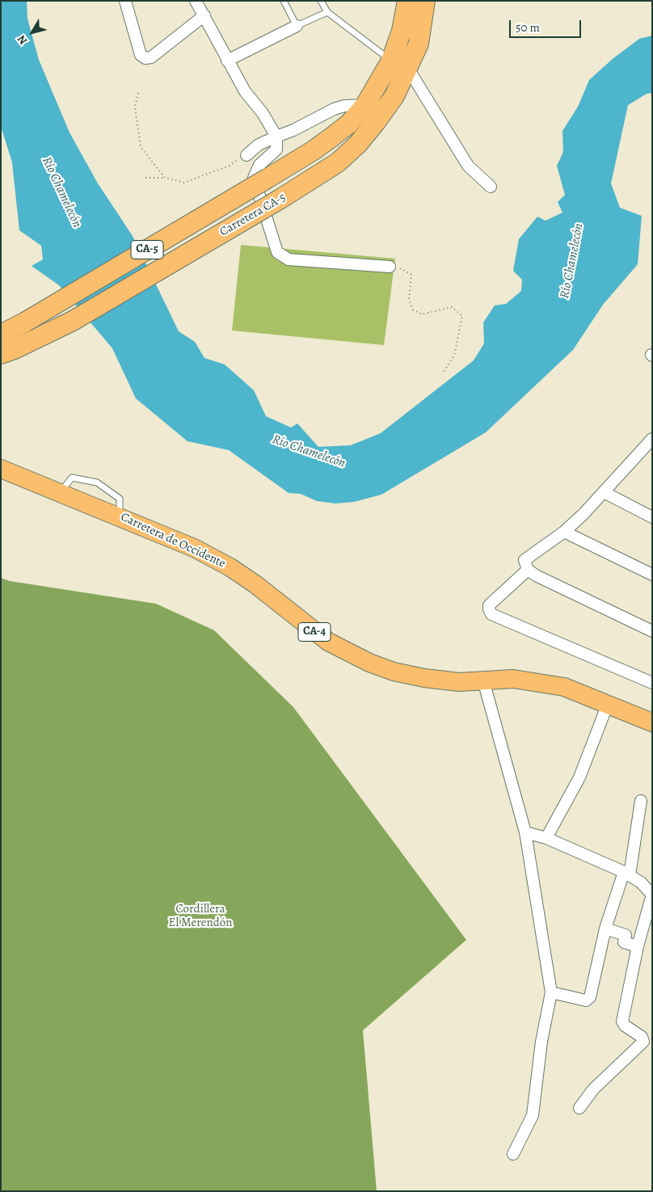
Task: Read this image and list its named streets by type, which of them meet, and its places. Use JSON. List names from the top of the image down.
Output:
{
  "streets": {
    "highway": ["Carretera CA-5", "CA-5"],
    "main road": ["Carretera de Occidente", "CA-4"]
  },
  "water": ["Río Chamelecón"],
  "parks": ["Cordillera El Merendón"],
  "scale_bar": "50 m",
  "north": "bottom left"
}
